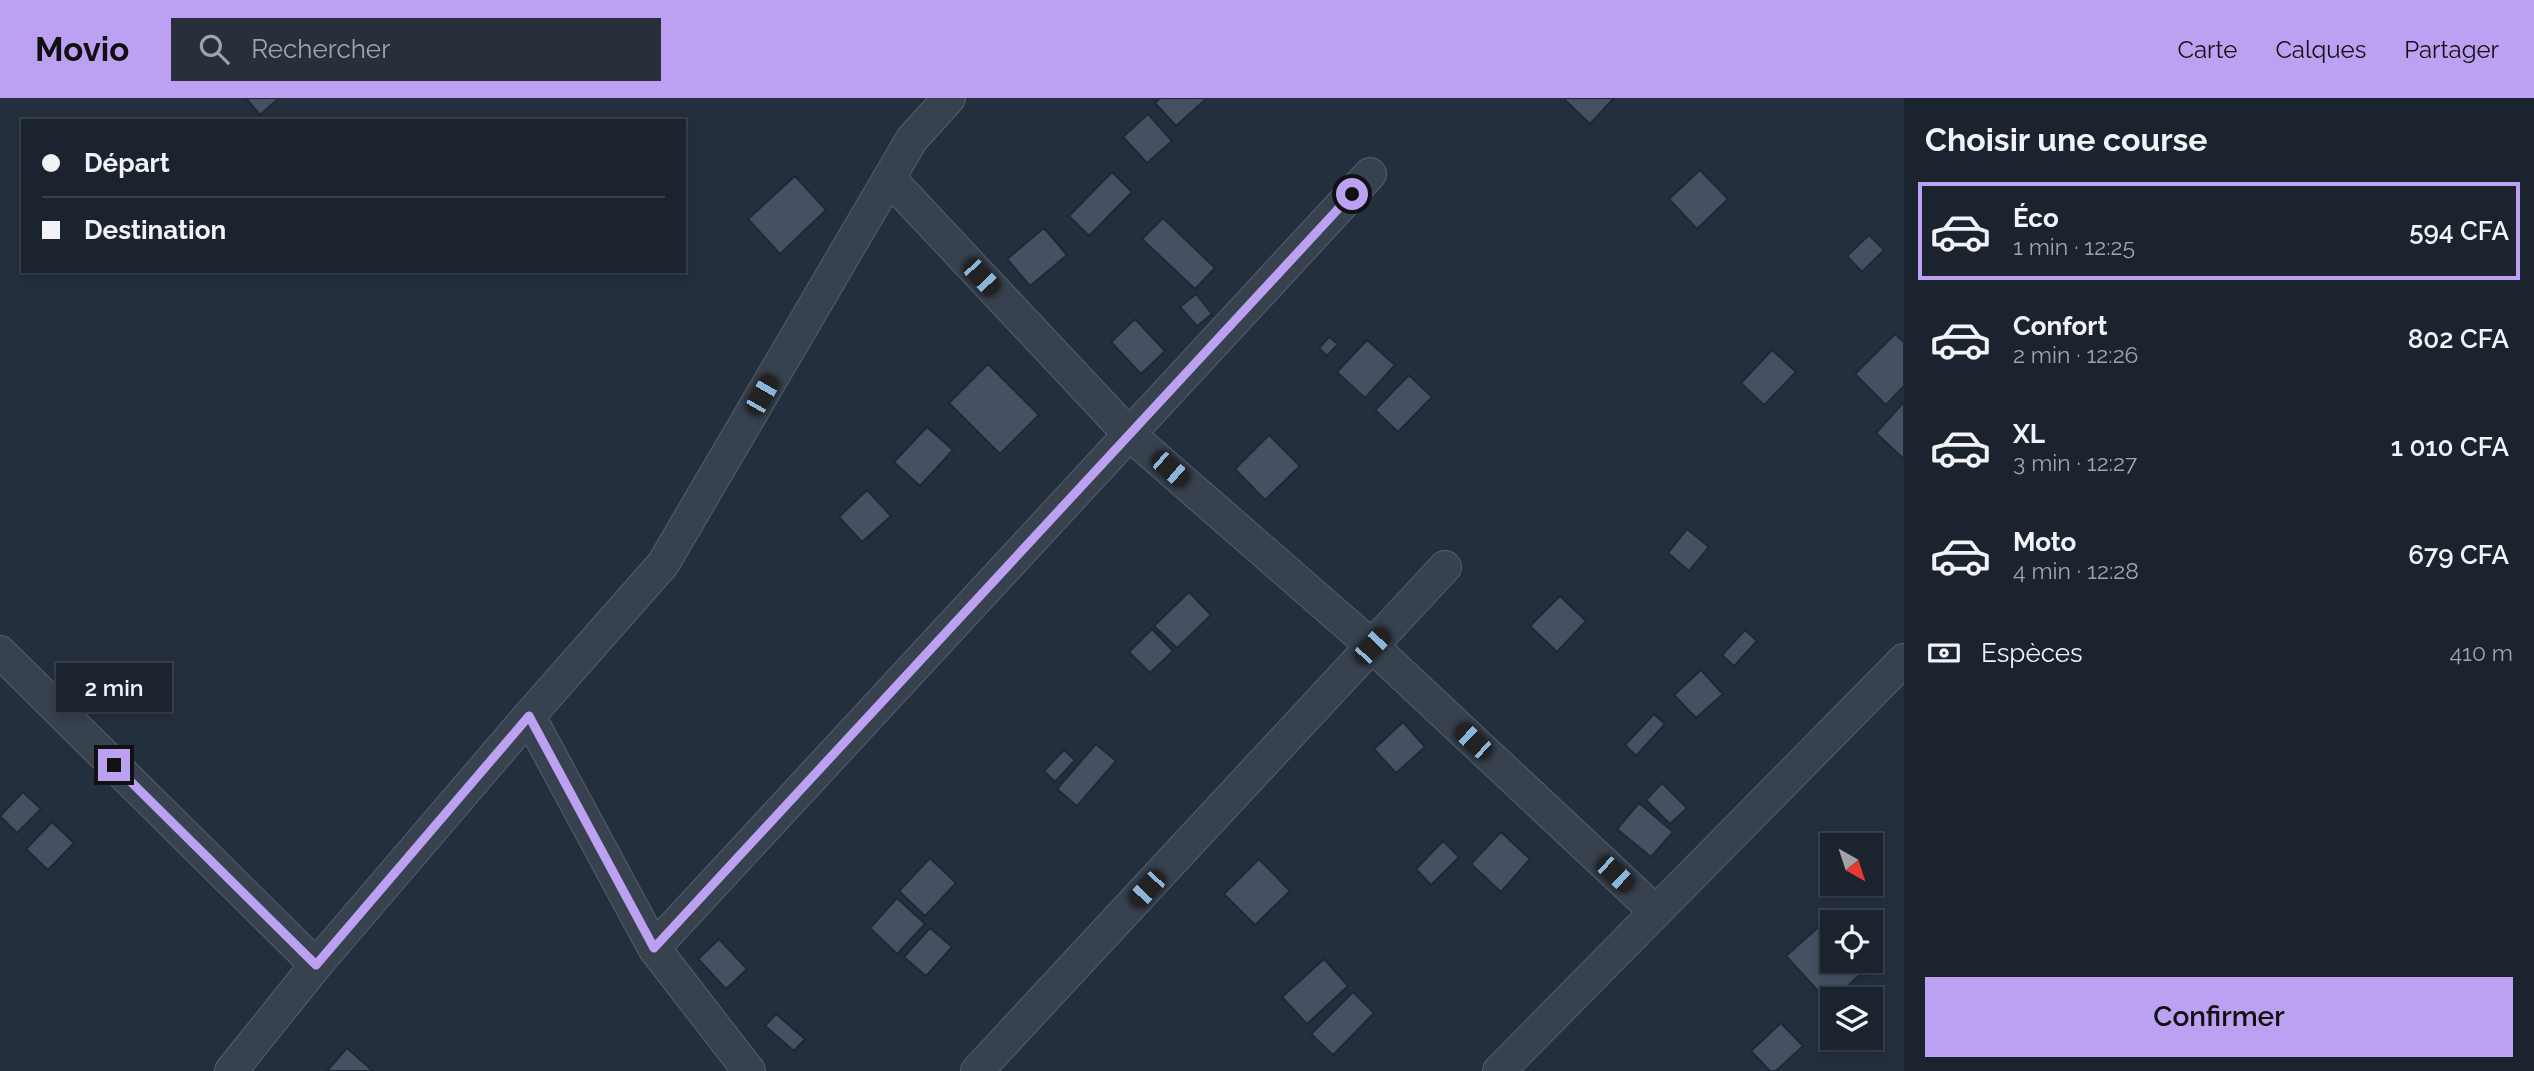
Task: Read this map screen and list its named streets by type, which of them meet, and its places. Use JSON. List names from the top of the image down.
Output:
{
  "north": "bottom right",
  "page": {
    "header": "Movio",
    "search": "Rechercher",
    "nav": ["Carte", "Calques", "Partager"],
    "heading": "Choisir une course",
    "banner": ["Départ", "Destination"],
    "list": [
      {
        "name": "Éco",
        "note": "1 min · 12:25",
        "value": "594 CFA"
      },
      {
        "name": "Confort",
        "note": "2 min · 12:26",
        "value": "802 CFA"
      },
      {
        "name": "XL",
        "note": "3 min · 12:27",
        "value": "1 010 CFA"
      },
      {
        "name": "Moto",
        "note": "4 min · 12:28",
        "value": "679 CFA"
      }
    ],
    "pay": ["Espèces", "410 m"],
    "bubble": "2 min",
    "buttons": "Confirmer"
  }
}
